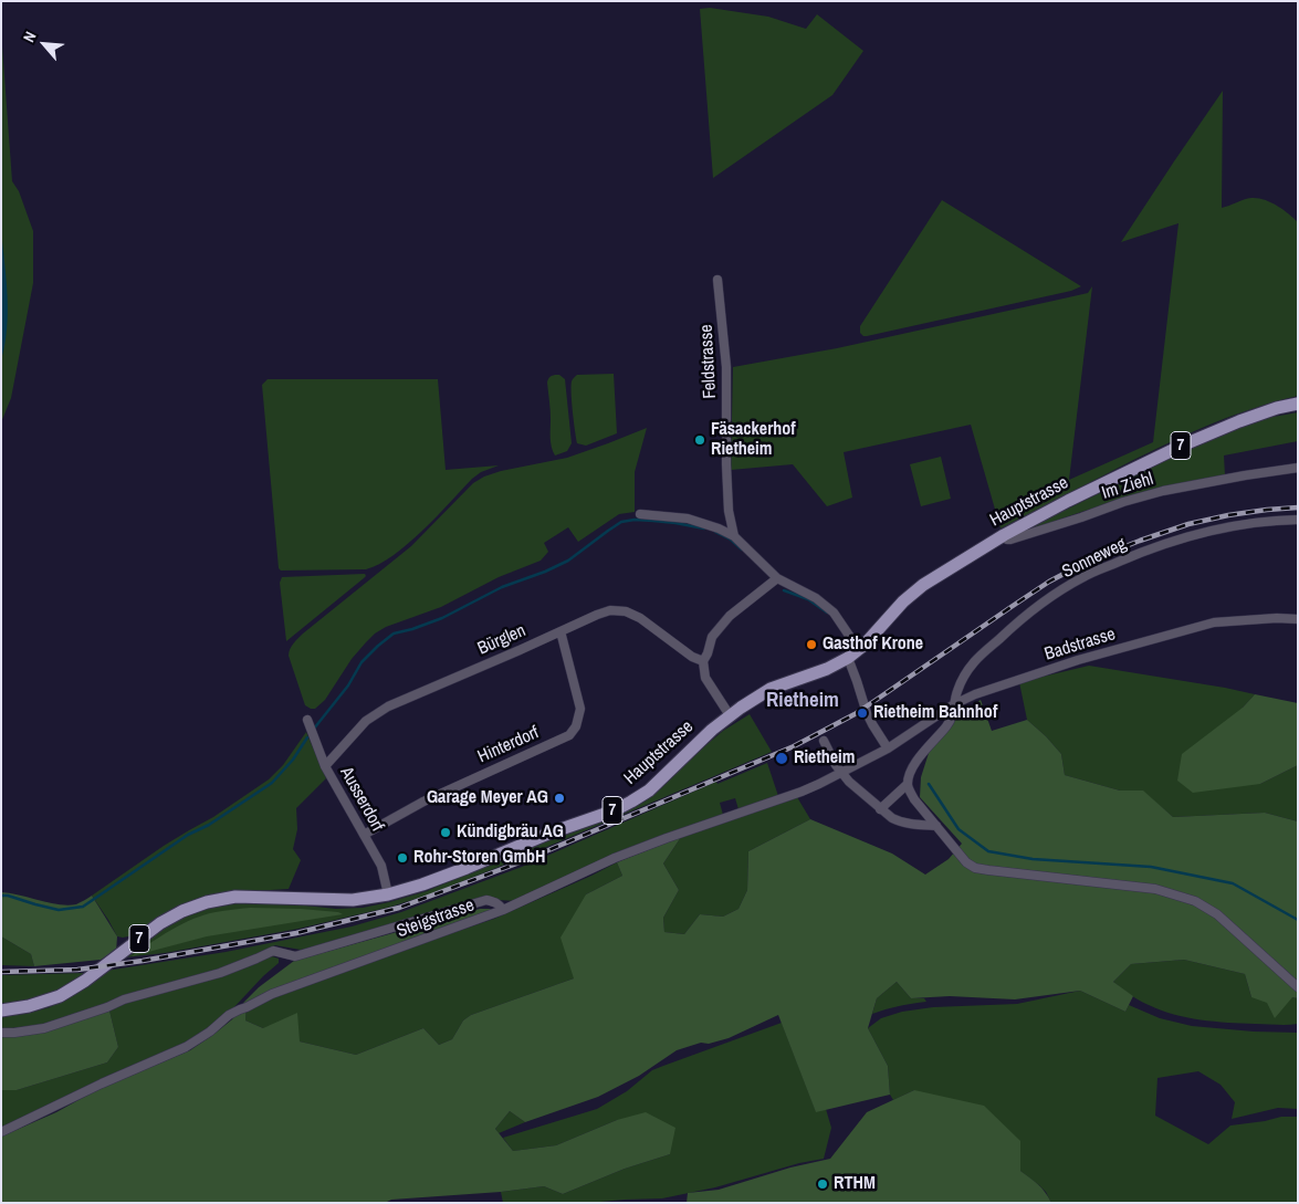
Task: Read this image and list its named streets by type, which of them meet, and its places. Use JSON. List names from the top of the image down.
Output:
{
  "streets": {
    "main road": ["7", "Hauptstrasse"],
    "street": [
      "Feldstrasse",
      "Im Ziehl",
      "Sonneweg",
      "Bürglen",
      "Badstrasse",
      "Hinterdorf",
      "Ausserdorf",
      "Steigstrasse"
    ]
  },
  "crossings": [
    ["Im Ziehl", "Hauptstrasse"],
    ["Hauptstrasse", "Ausserdorf"],
    ["Sonneweg", "Badstrasse"],
    ["Bürglen", "Hinterdorf"],
    ["Bürglen", "Ausserdorf"],
    ["Badstrasse", "Steigstrasse"],
    ["Hinterdorf", "Ausserdorf"]
  ],
  "districts": ["Rietheim"],
  "places": [
    "Fäsackerhof Rietheim",
    "Gasthof Krone",
    "Rietheim Bahnhof",
    "Rietheim",
    "Garage Meyer AG",
    "Kündigbräu AG",
    "Rohr-Storen GmbH",
    "RTHM"
  ],
  "north": "top left"
}
